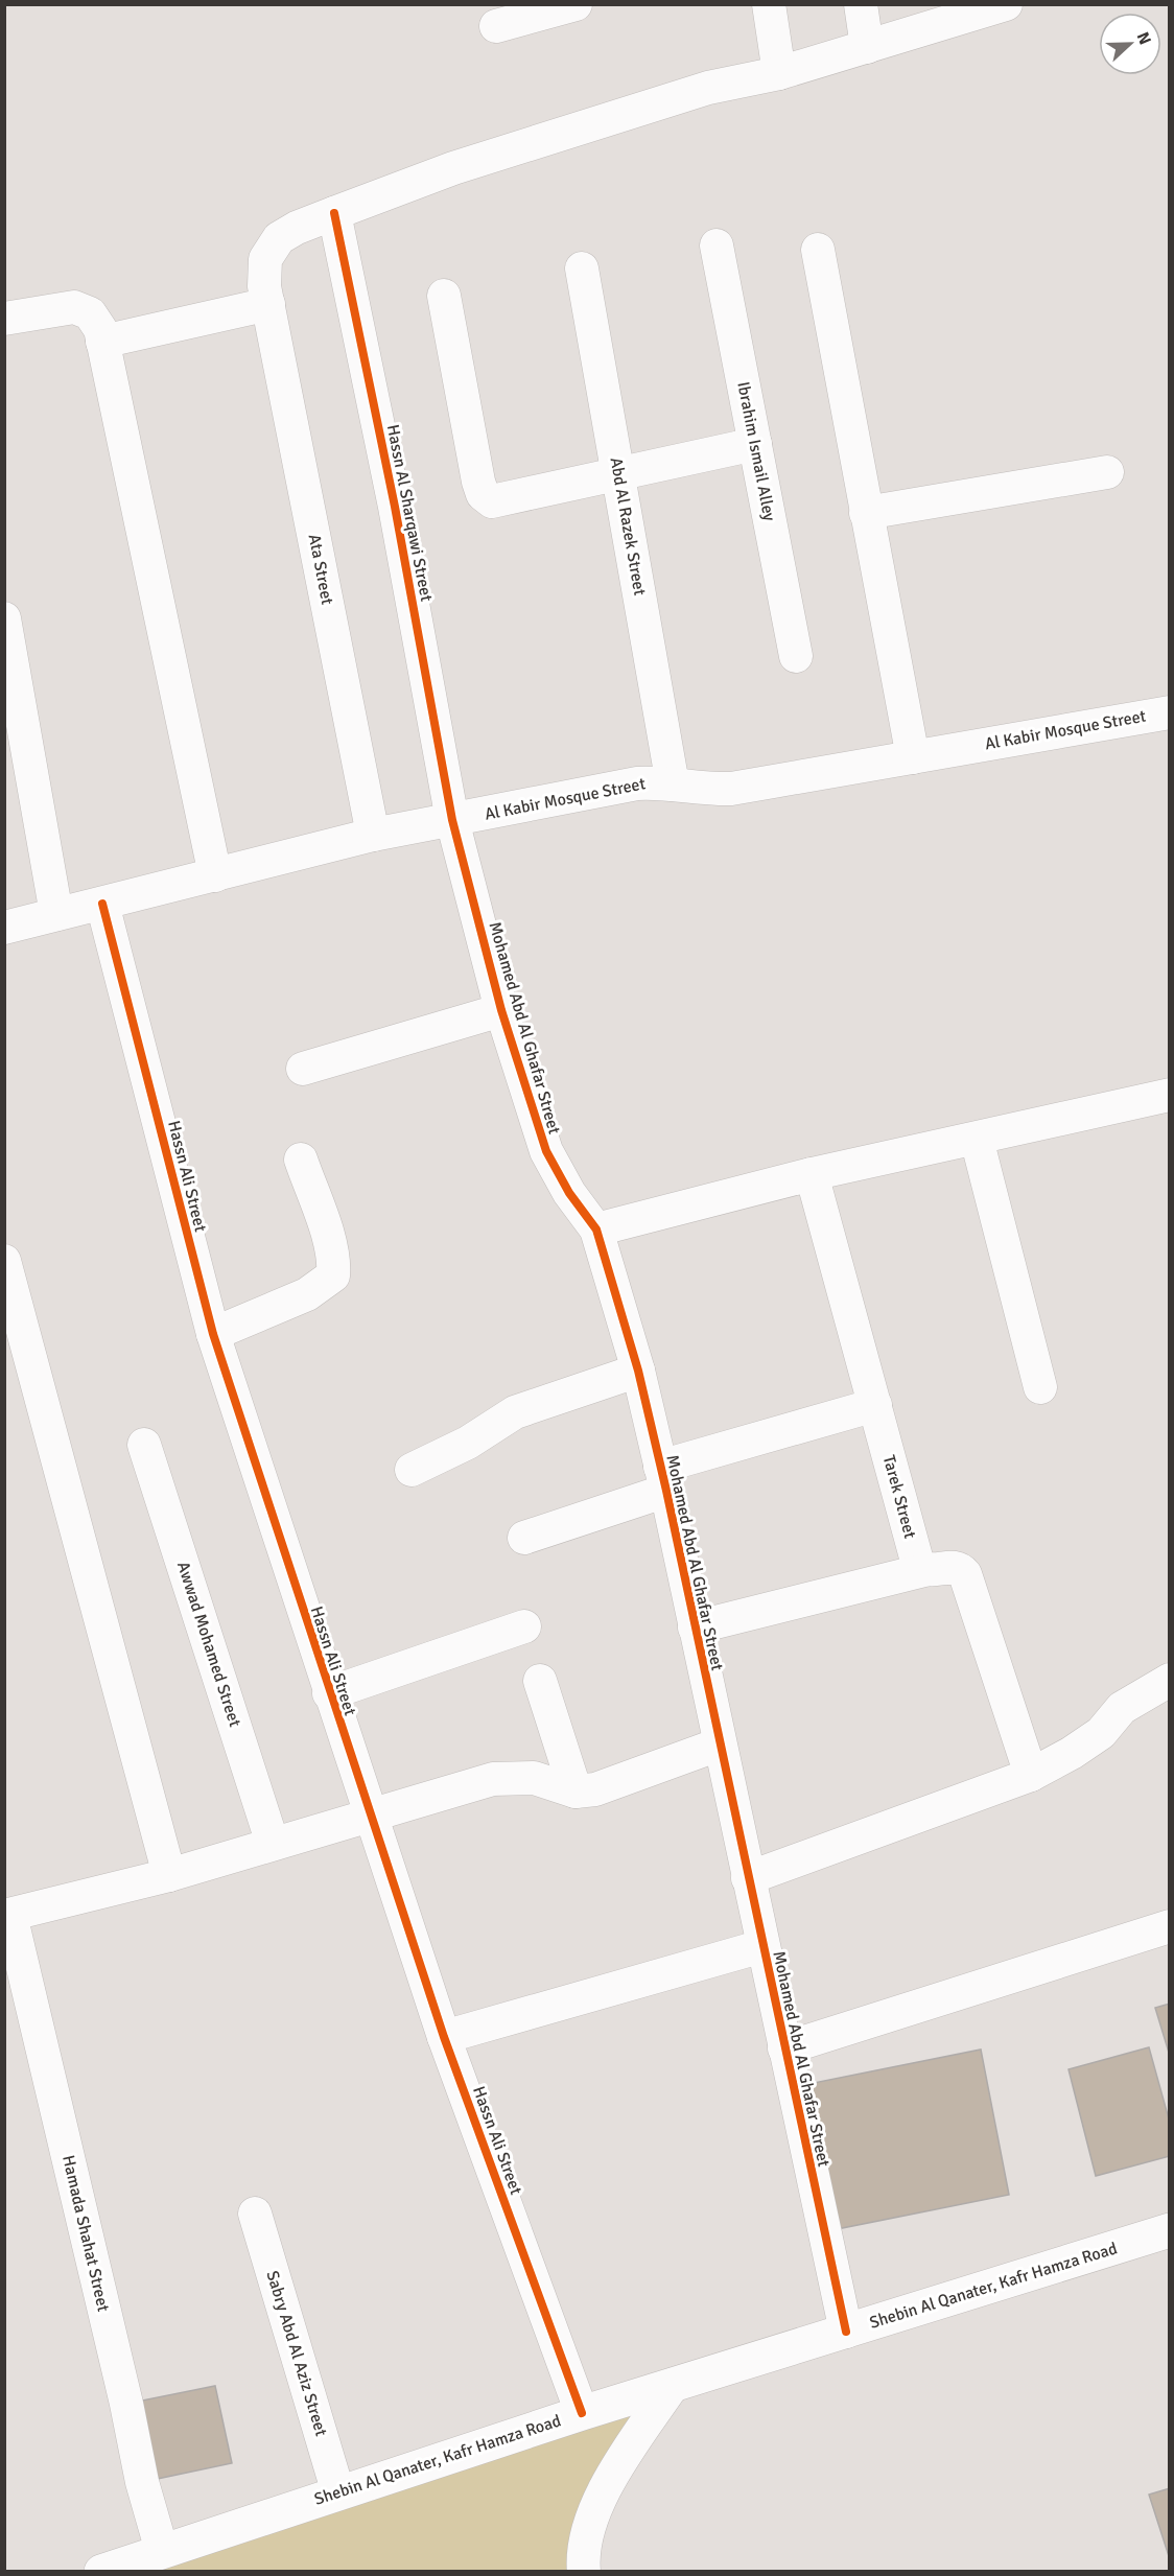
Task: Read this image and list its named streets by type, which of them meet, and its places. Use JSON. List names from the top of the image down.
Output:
{
  "streets": {
    "main road": ["Shebin Al Qanater, Kafr Hamza Road"],
    "street": [
      "Ibrahim Ismail Alley",
      "Hassn Al Sharqawi Street",
      "Abd Al Razek Street",
      "Ata Street",
      "Al Kabir Mosque Street",
      "Mohamed Abd Al Ghafar Street",
      "Hassn Ali Street",
      "Tarek Street",
      "Awwad Mohamed Street",
      "Hamada Shahat Street",
      "Sabry Abd Al Aziz Street"
    ]
  },
  "crossings": [
    ["Hassn Al Sharqawi Street", "Ata Street"],
    ["Hassn Al Sharqawi Street", "Al Kabir Mosque Street"],
    ["Hassn Al Sharqawi Street", "Mohamed Abd Al Ghafar Street"],
    ["Abd Al Razek Street", "Al Kabir Mosque Street"],
    ["Ata Street", "Al Kabir Mosque Street"],
    ["Al Kabir Mosque Street", "Mohamed Abd Al Ghafar Street"],
    ["Al Kabir Mosque Street", "Hassn Ali Street"],
    ["Mohamed Abd Al Ghafar Street", "Shebin Al Qanater, Kafr Hamza Road"],
    ["Hassn Ali Street", "Shebin Al Qanater, Kafr Hamza Road"],
    ["Hamada Shahat Street", "Shebin Al Qanater, Kafr Hamza Road"],
    ["Shebin Al Qanater, Kafr Hamza Road", "Sabry Abd Al Aziz Street"]
  ],
  "north": "right"
}
